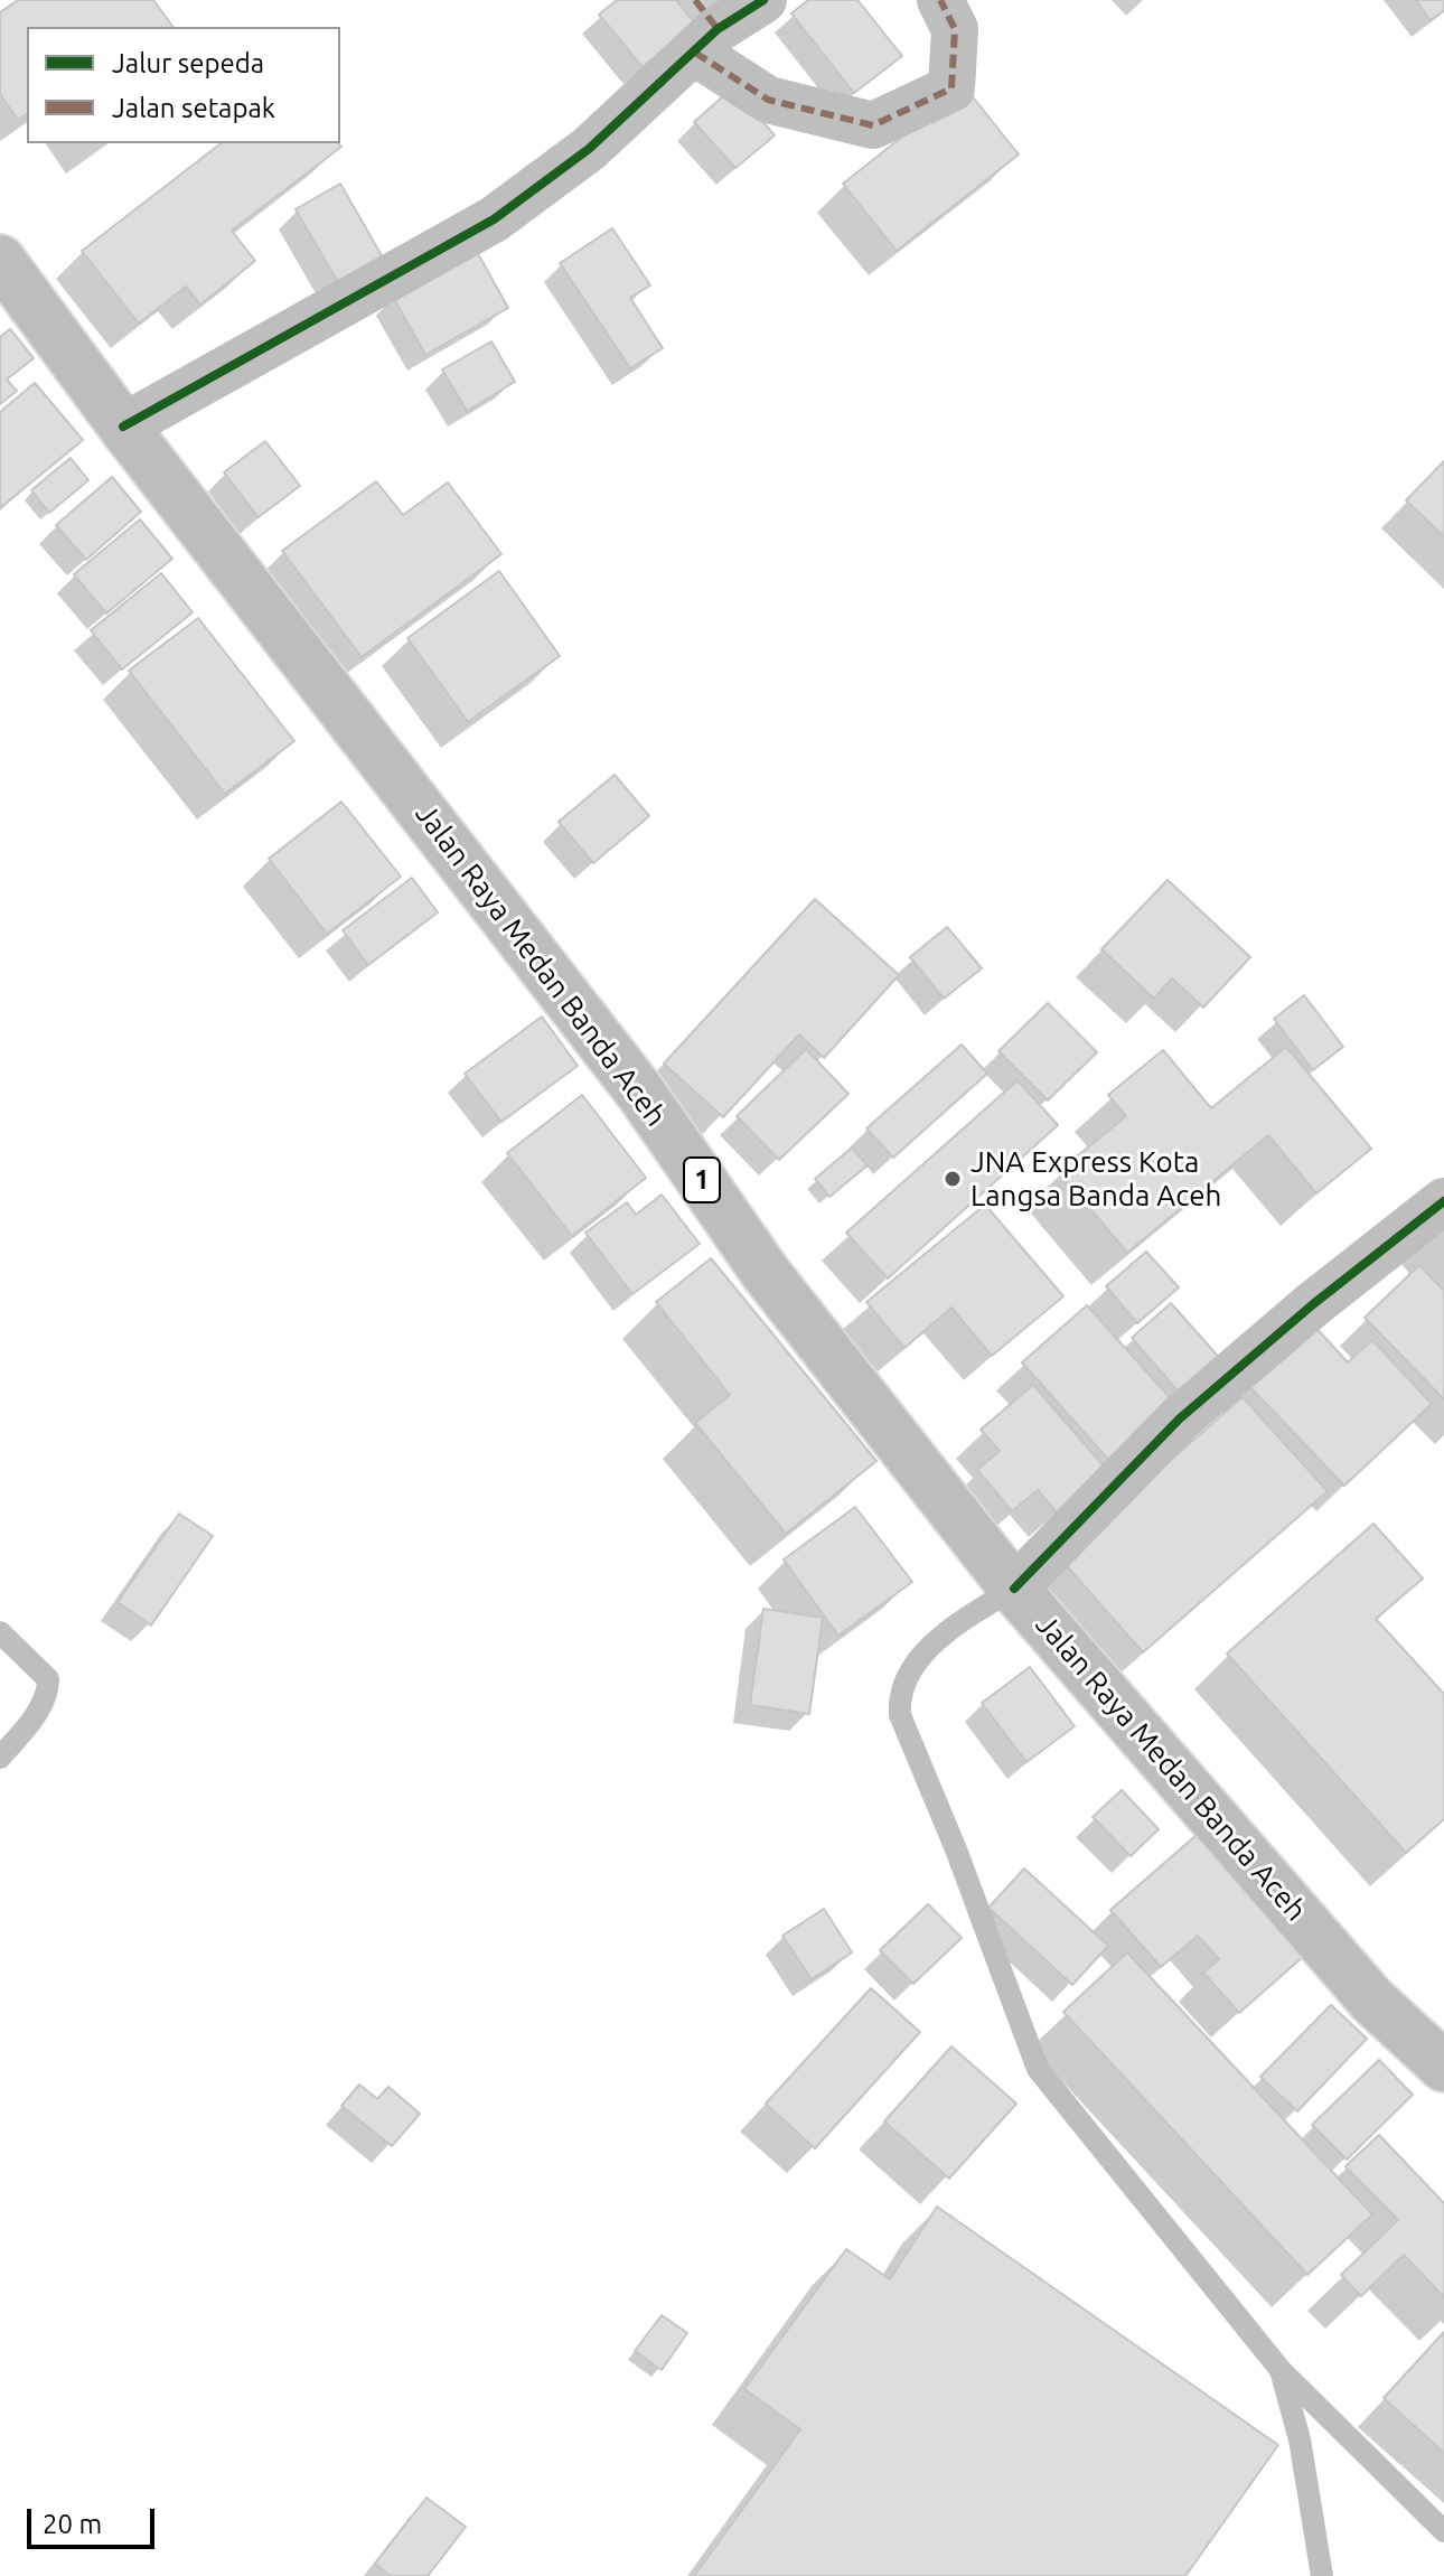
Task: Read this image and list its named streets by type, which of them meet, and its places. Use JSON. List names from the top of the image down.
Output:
{
  "streets": {
    "highway": ["Jalan Raya Medan Banda Aceh", "1"]
  },
  "places": ["JNA Express Kota Langsa Banda Aceh"],
  "legend": ["Jalur sepeda", "Jalan setapak"],
  "scale_bar": "20 m"
}
